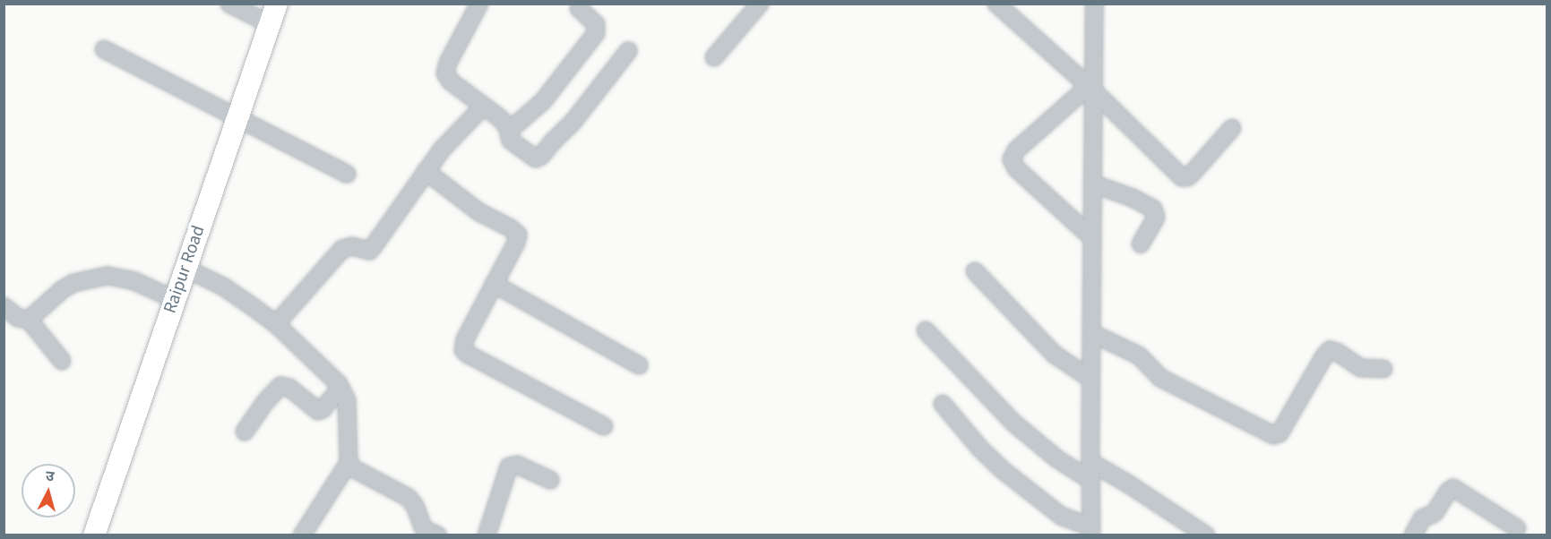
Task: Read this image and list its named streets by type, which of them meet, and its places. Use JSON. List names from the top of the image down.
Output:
{
  "streets": {
    "main road": ["Raipur Road"]
  },
  "north": "top"
}
